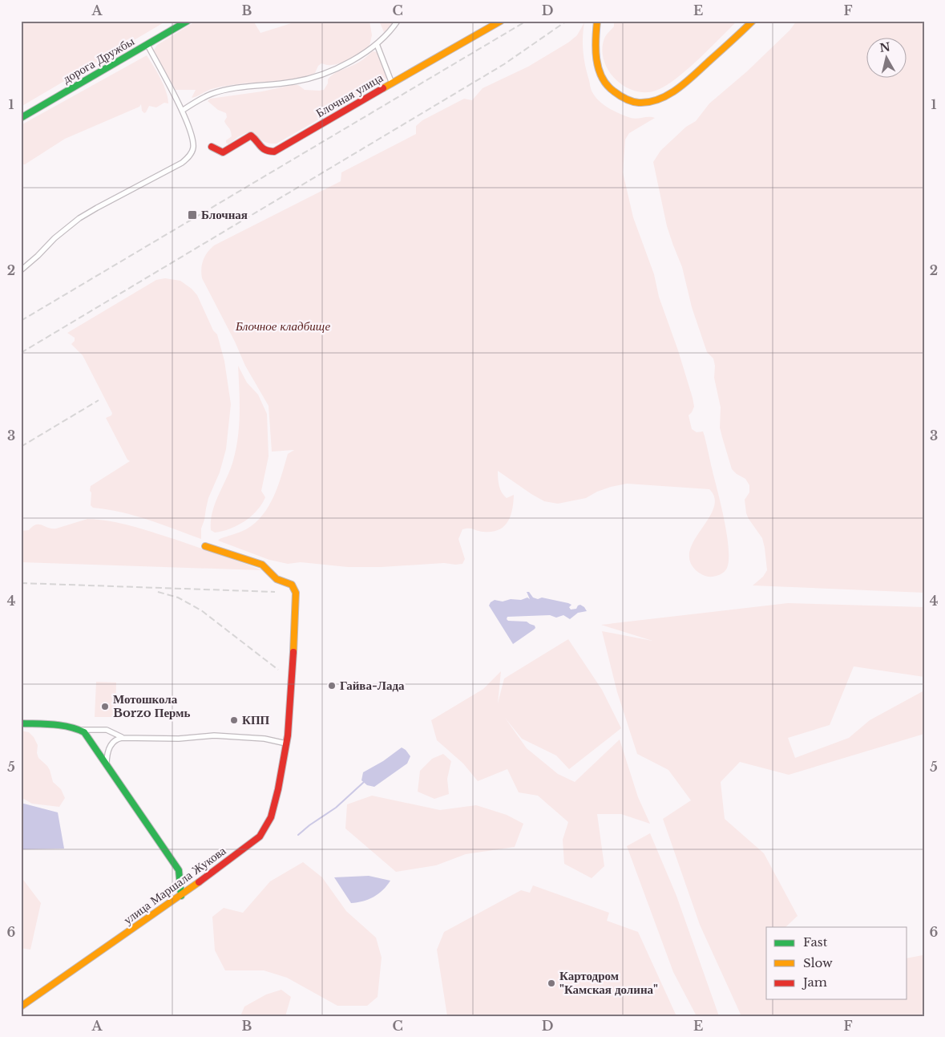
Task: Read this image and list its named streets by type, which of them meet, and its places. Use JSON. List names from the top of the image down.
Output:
{
  "streets": {
    "street": ["дорога Дружбы", "Блочная улица", "улица Маршала Жукова"]
  },
  "parks": ["Блочное кладбище"],
  "places": {
    "transit": ["Блочная"],
    "other": [
      "Гайва-Лада",
      "Мотошкола Borzo Пермь",
      "КПП",
      "Картодром \"Камская долина\""
    ]
  },
  "legend": ["Fast", "Slow", "Jam"],
  "north": "top",
  "grid": {
    "columns": [
      "A",
      "B",
      "C",
      "D",
      "E",
      "F"
    ],
    "rows": [
      "1",
      "2",
      "3",
      "4",
      "5",
      "6"
    ]
  }
}
